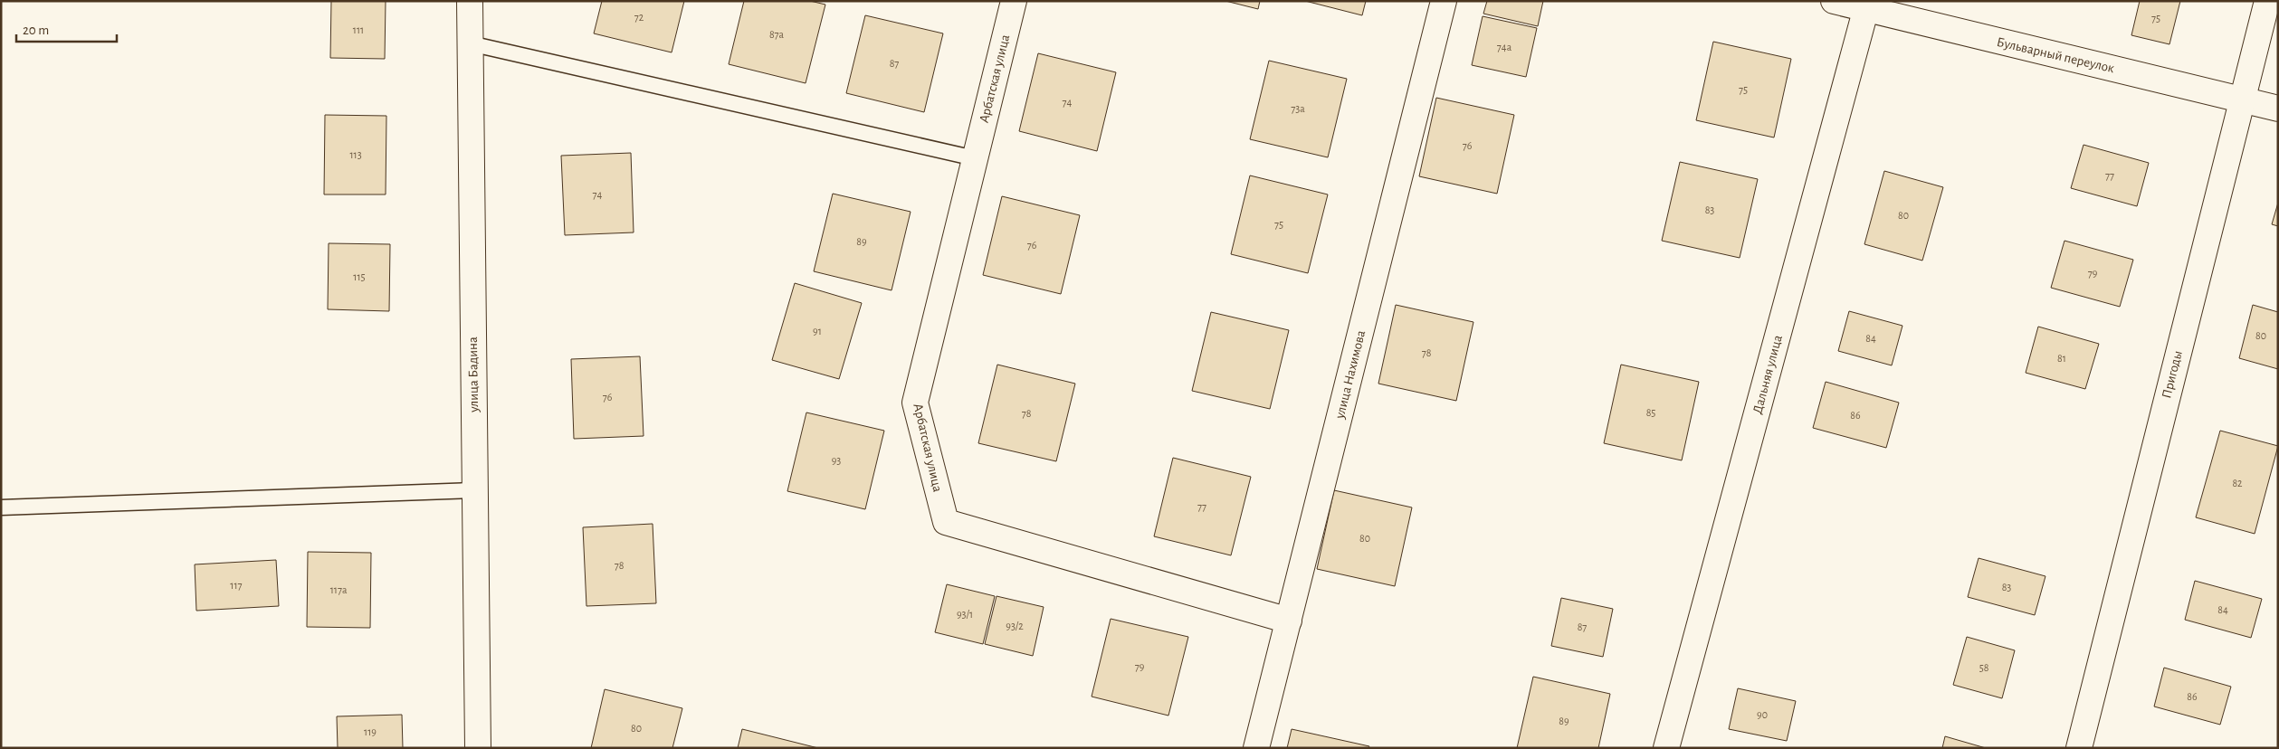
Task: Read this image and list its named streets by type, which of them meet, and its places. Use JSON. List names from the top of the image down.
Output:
{
  "streets": {
    "street": [
      "Бульварный переулок",
      "Арбатская улица",
      "улица Бадина",
      "улица Нахимова",
      "Дальняя улица",
      "Пригоды"
    ]
  },
  "crossings": [
    ["Бульварный переулок", "Дальняя улица"],
    ["Бульварный переулок", "Пригоды"],
    ["Арбатская улица", "улица Нахимова"]
  ],
  "house_numbers": [
    "72",
    "75",
    "111",
    "87а",
    "74а",
    "87",
    "75",
    "74",
    "73а",
    "76",
    "113",
    "77",
    "74",
    "83",
    "80",
    "75",
    "89",
    "76",
    "79",
    "115",
    "91",
    "80",
    "84",
    "78",
    "81",
    "76",
    "85",
    "78",
    "86",
    "93",
    "82",
    "77",
    "80",
    "78",
    "117",
    "83",
    "117а",
    "84",
    "93/1",
    "93/2",
    "87",
    "79",
    "58",
    "86",
    "90",
    "89",
    "80",
    "119"
  ],
  "scale_bar": "20 m"
}
